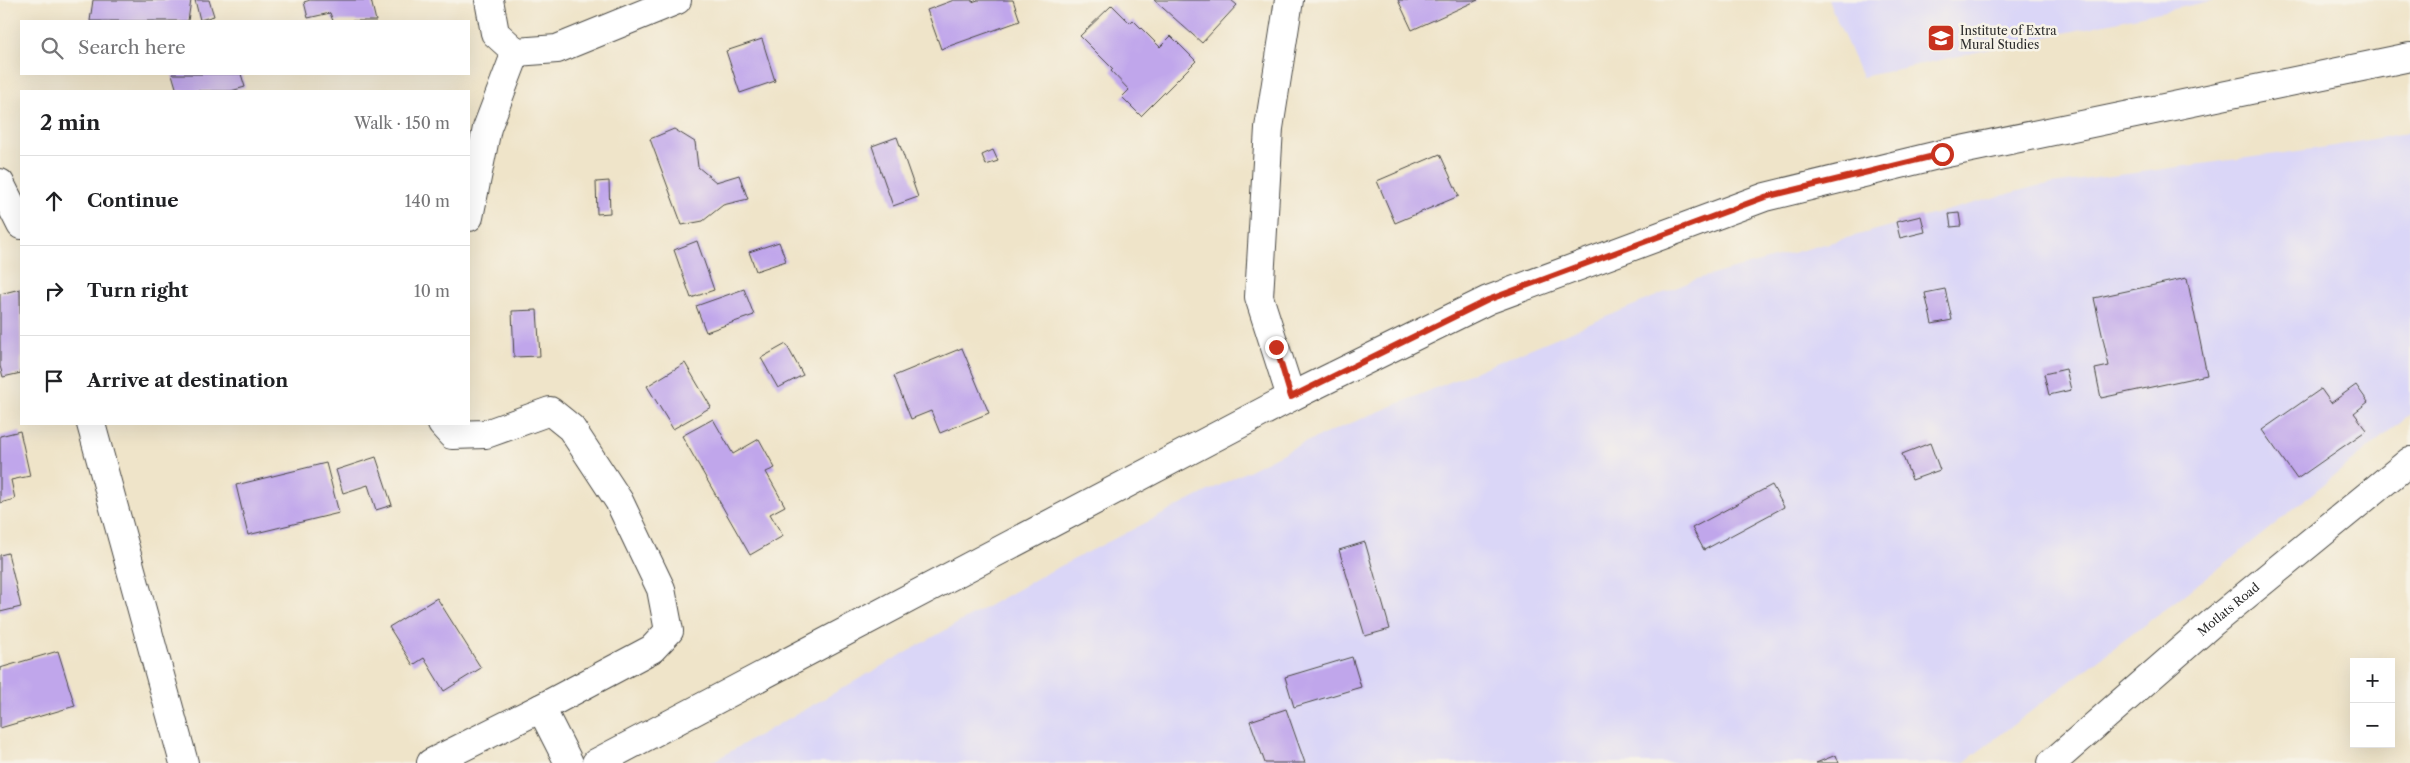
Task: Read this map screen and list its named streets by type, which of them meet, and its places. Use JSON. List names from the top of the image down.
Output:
{
  "streets": {
    "street": ["Motlats Road"]
  },
  "places": {
    "school or university": ["Institute of Extra Mural Studies"]
  },
  "page": {
    "search": "Search here",
    "heading": ["2 min", "Walk · 150 m"],
    "list": [
      ["Continue", "140 m"],
      ["Turn right", "10 m"],
      "Arrive at destination"
    ],
    "map_buttons": ["+", "−"]
  }
}
